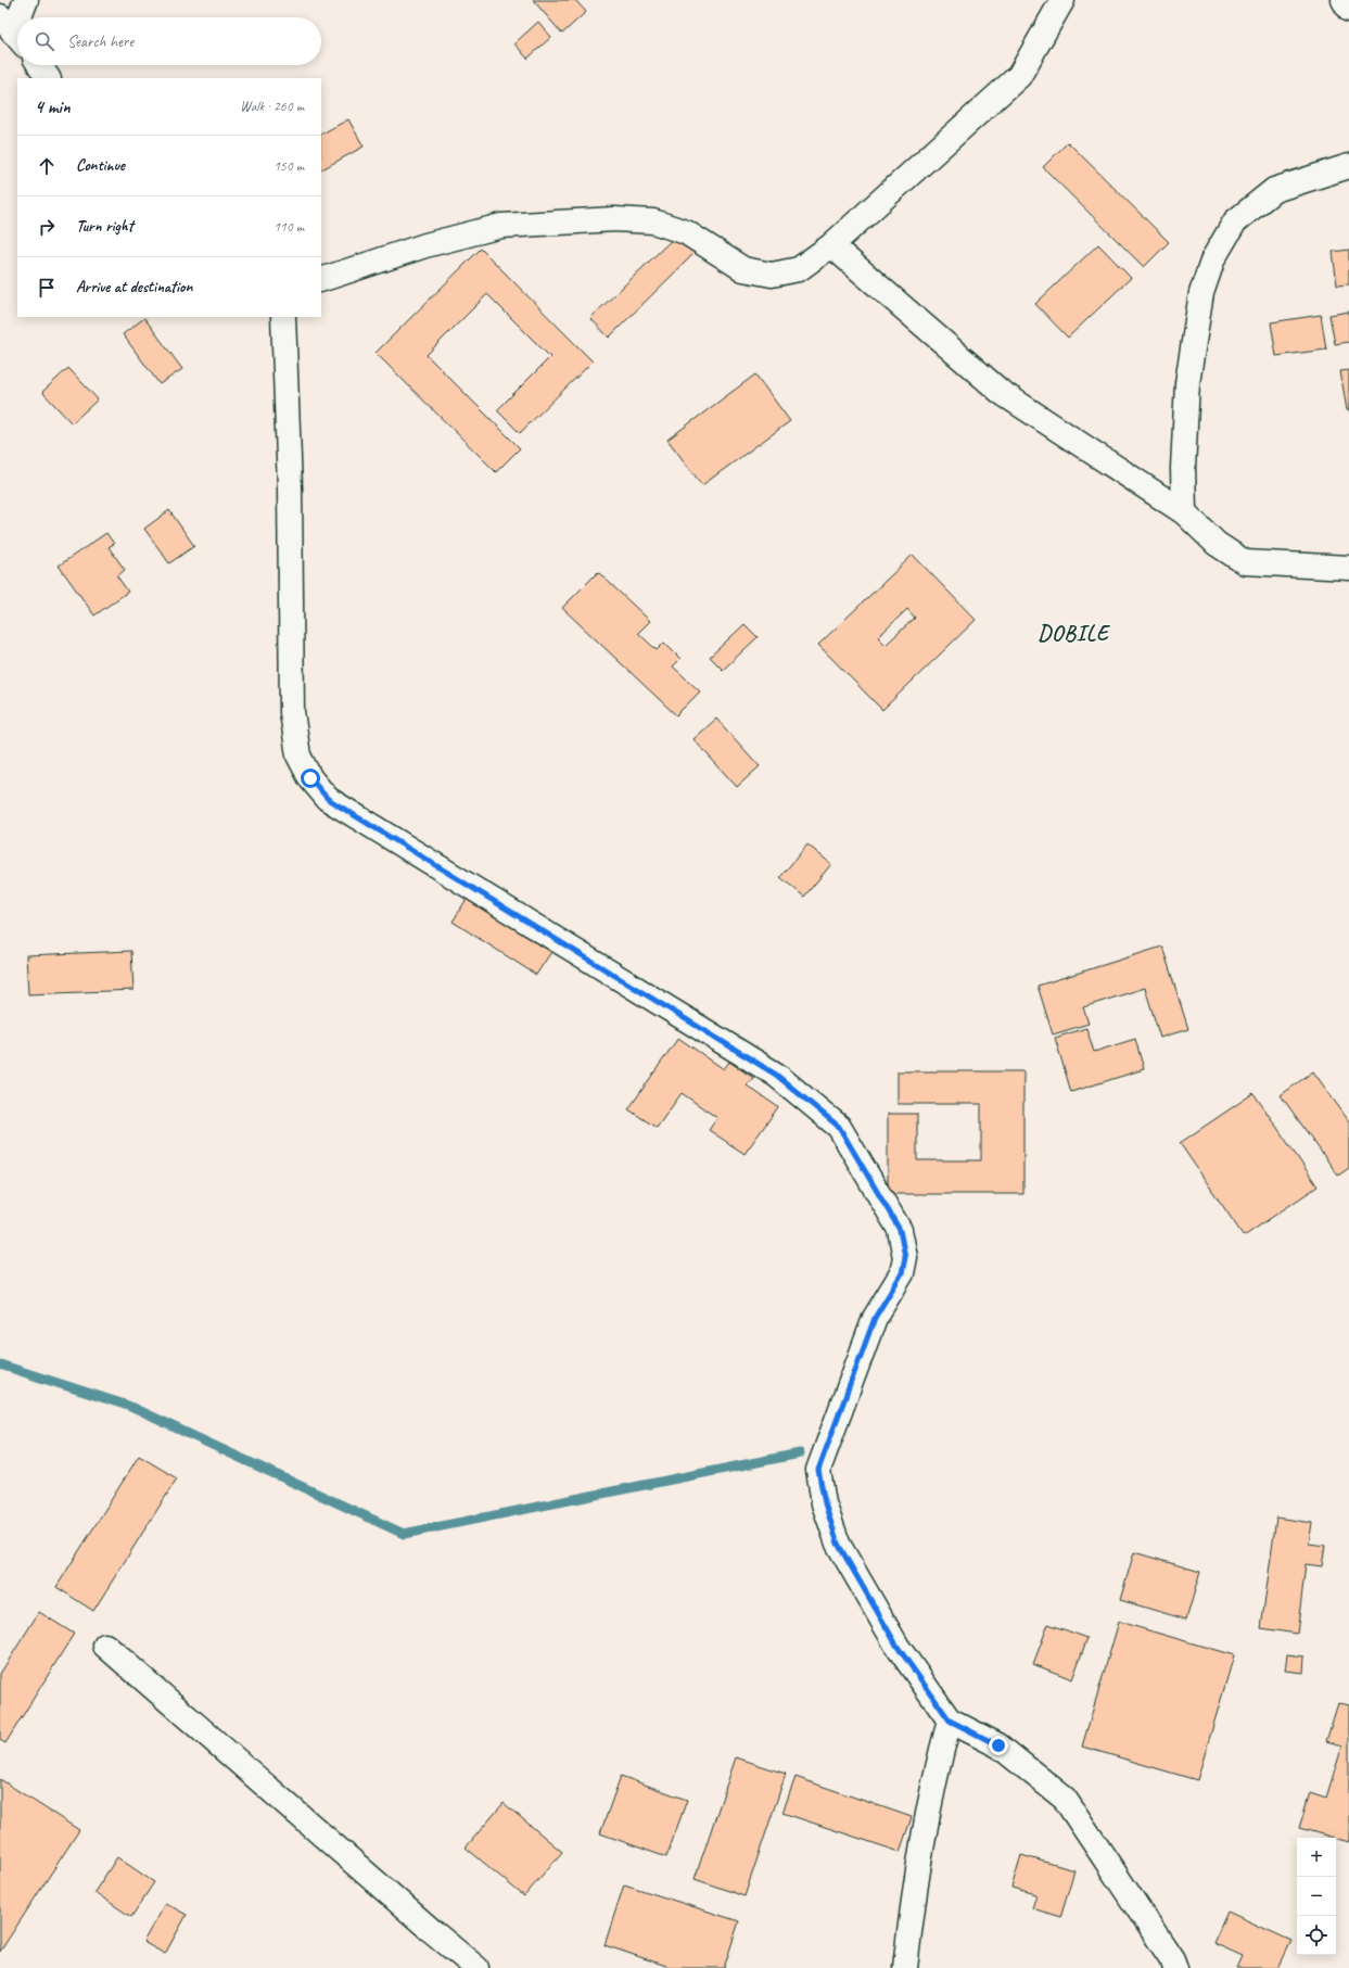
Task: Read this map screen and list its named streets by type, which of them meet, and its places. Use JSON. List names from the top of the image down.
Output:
{
  "districts": ["DOBILE"],
  "page": {
    "search": "Search here",
    "heading": ["4 min", "Walk · 260 m"],
    "list": [
      ["Continue", "150 m"],
      ["Turn right", "110 m"],
      "Arrive at destination"
    ],
    "map_buttons": ["+", "−"]
  }
}
